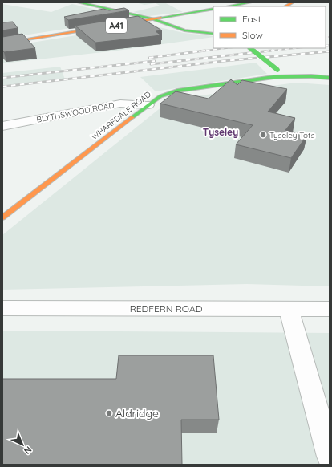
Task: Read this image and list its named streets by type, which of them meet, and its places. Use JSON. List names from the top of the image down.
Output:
{
  "streets": {
    "main road": ["A41", "WHARFDALE ROAD"],
    "street": ["BLYTHSWOOD ROAD", "REDFERN ROAD"]
  },
  "crossings": [
    ["BLYTHSWOOD ROAD", "WHARFDALE ROAD"]
  ],
  "districts": ["Tyseley"],
  "places": ["Tyseley Tots", "Aldridge"],
  "legend": ["Fast", "Slow"],
  "north": "bottom right"
}
